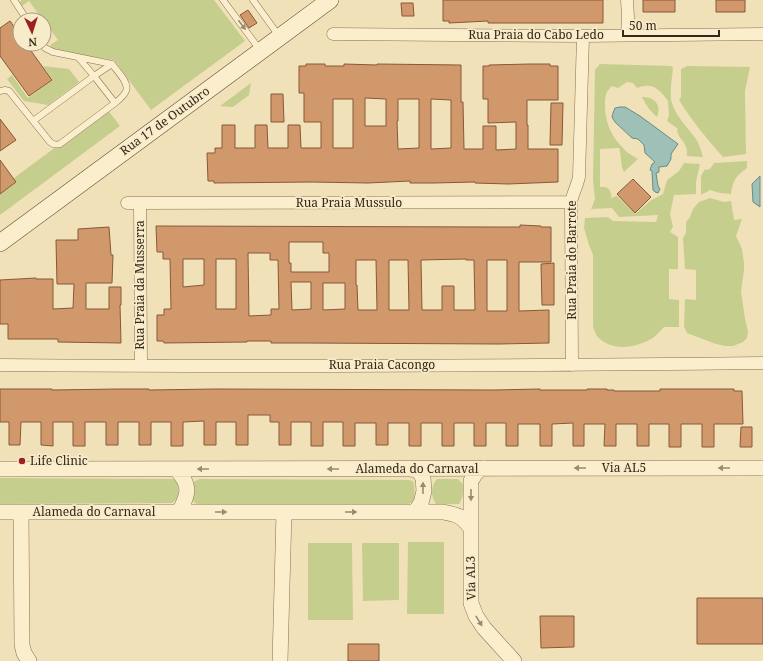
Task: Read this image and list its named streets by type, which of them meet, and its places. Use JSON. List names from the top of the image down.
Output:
{
  "streets": {
    "main road": ["Rua 17 de Outubro"],
    "street": [
      "Rua Praia do Cabo Ledo",
      "Rua Praia Mussulo",
      "Rua Praia do Barrote",
      "Rua Praia da Musserra",
      "Rua Praia Cacongo",
      "Via AL5",
      "Alameda do Carnaval",
      "Via AL3"
    ]
  },
  "crossings": [
    ["Rua Praia do Cabo Ledo", "Rua Praia do Barrote"],
    ["Rua Praia Mussulo", "Rua Praia do Barrote"],
    ["Rua Praia Mussulo", "Rua Praia da Musserra"],
    ["Rua Praia do Barrote", "Rua Praia Cacongo"],
    ["Rua Praia da Musserra", "Rua Praia Cacongo"],
    ["Via AL5", "Alameda do Carnaval"],
    ["Alameda do Carnaval", "Via AL3"]
  ],
  "one_way": ["Via AL5", "Via AL3"],
  "places": ["Life Clinic"],
  "scale_bar": "50 m",
  "north": "bottom"
}
